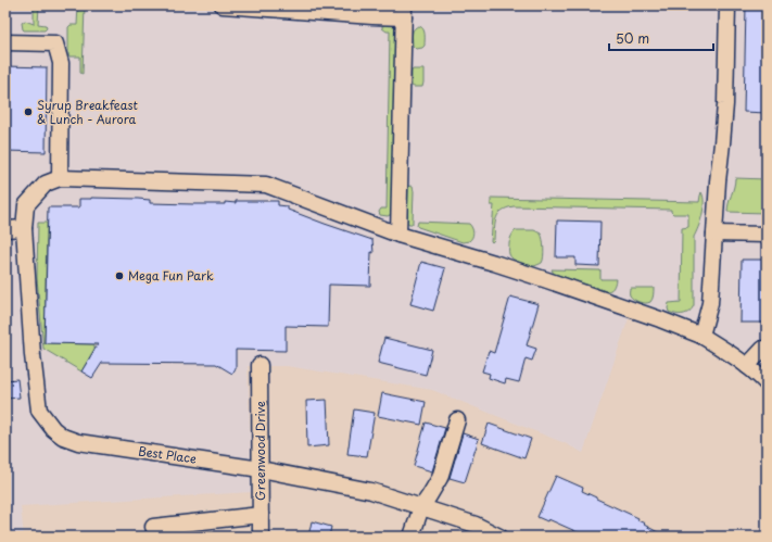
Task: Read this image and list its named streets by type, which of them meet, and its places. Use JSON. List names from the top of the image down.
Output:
{
  "streets": {
    "street": ["Greenwood Drive", "Best Place"]
  },
  "crossings": [
    ["Greenwood Drive", "Best Place"]
  ],
  "places": ["Syrup Breakfeast & Lunch - Aurora", "Mega Fun Park"],
  "scale_bar": "50 m"
}
